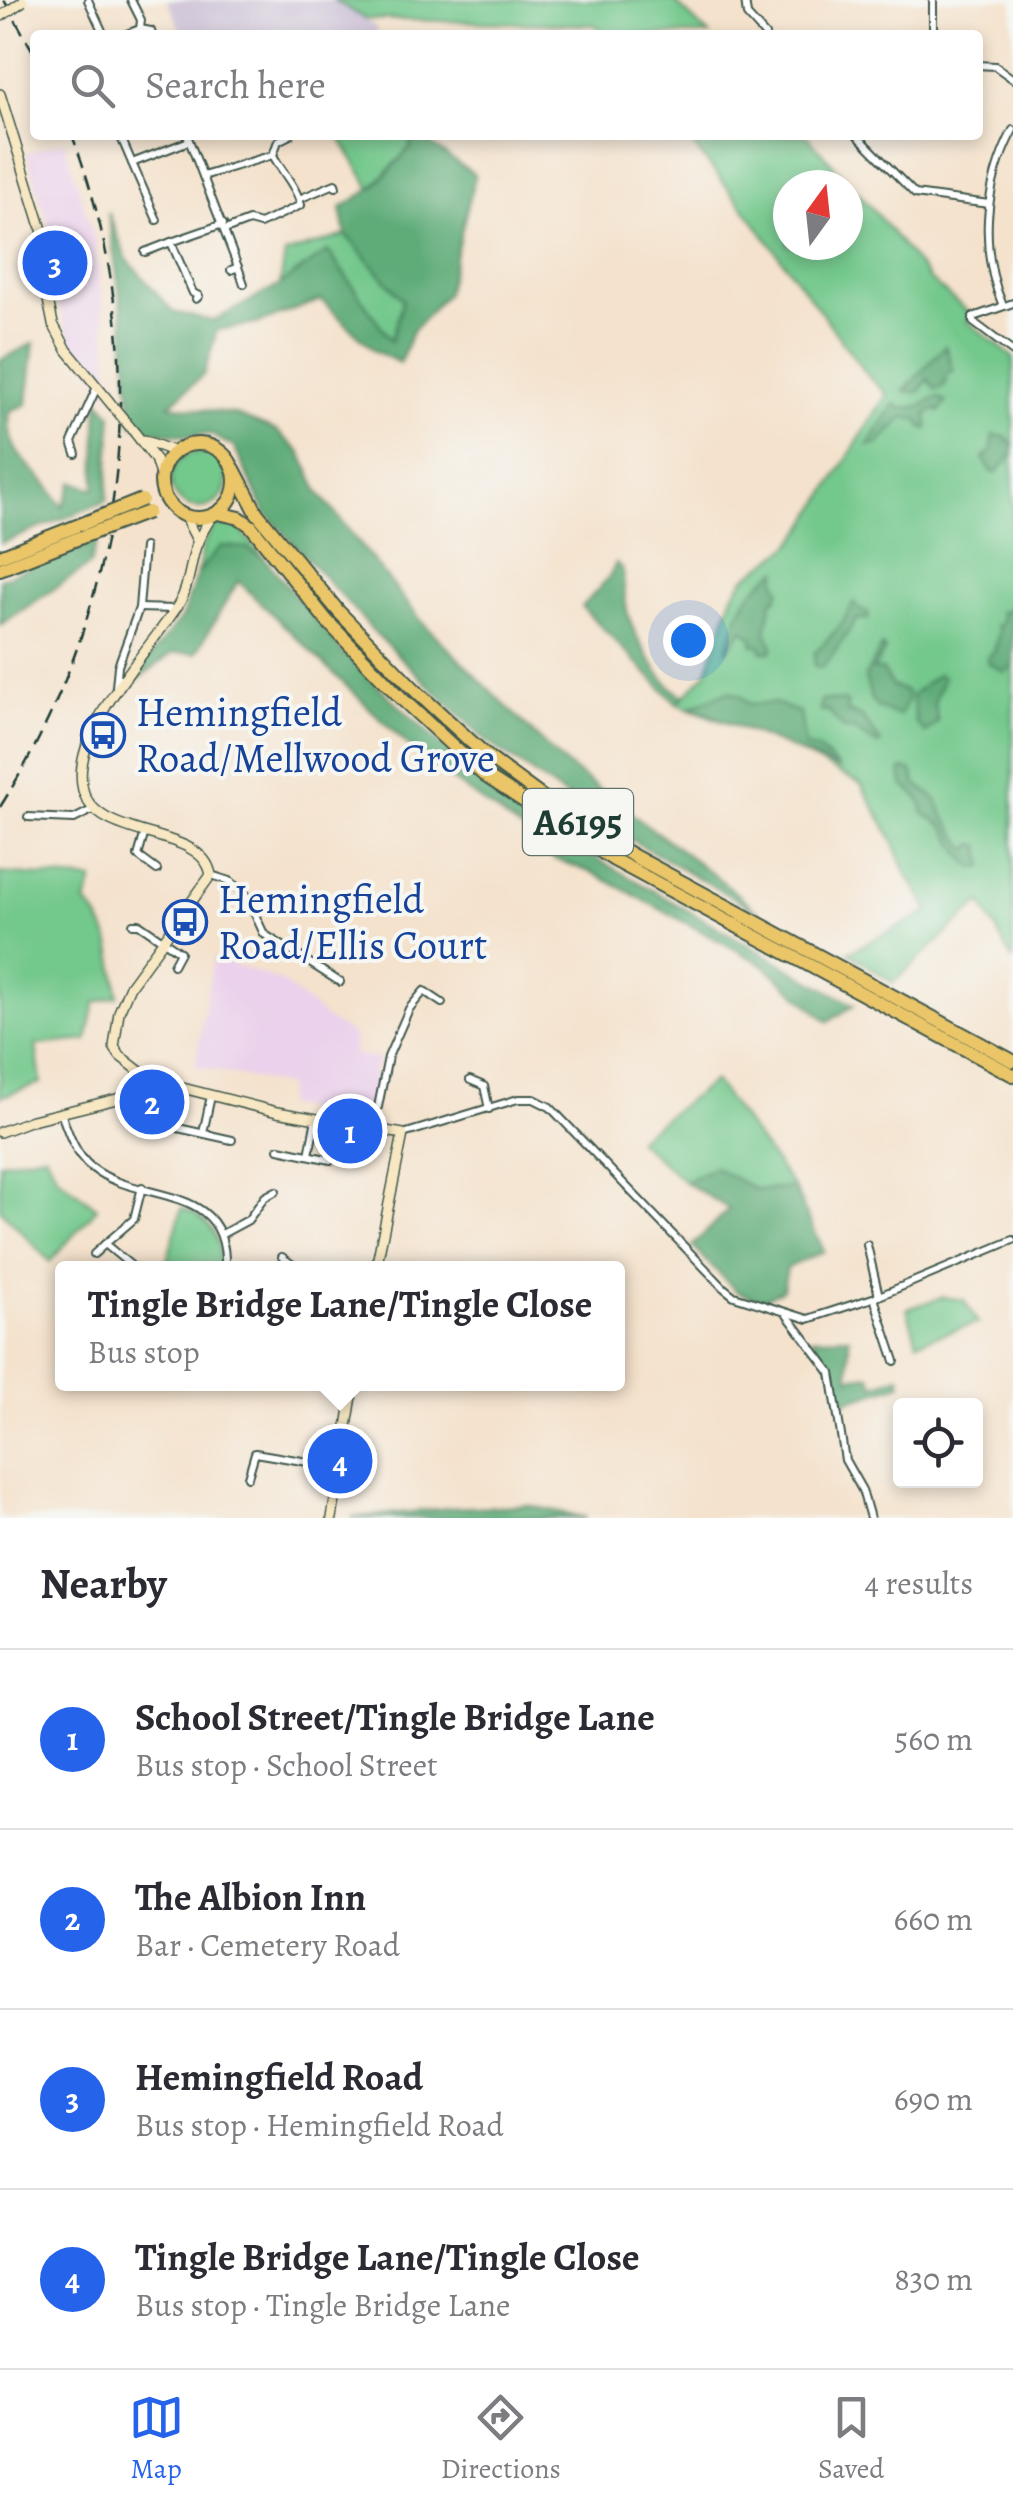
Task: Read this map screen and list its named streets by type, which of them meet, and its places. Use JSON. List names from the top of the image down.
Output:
{
  "streets": {
    "highway": ["A6195"]
  },
  "places": {
    "bus stop": ["Hemingfield Road/Mellwood Grove", "Hemingfield Road/Ellis Court"]
  },
  "north": "top",
  "page": {
    "search": "Search here",
    "pins": [
      "3",
      "2",
      "1",
      "4"
    ],
    "popup": ["Tingle Bridge Lane/Tingle Close", "Bus stop"],
    "heading": ["Nearby", "4 results"],
    "list": [
      {
        "mark": "1",
        "name": "School Street/Tingle Bridge Lane",
        "note": "Bus stop · School Street",
        "value": "560 m"
      },
      {
        "mark": "2",
        "name": "The Albion Inn",
        "note": "Bar · Cemetery Road",
        "value": "660 m"
      },
      {
        "mark": "3",
        "name": "Hemingfield Road",
        "note": "Bus stop · Hemingfield Road",
        "value": "690 m"
      },
      {
        "mark": "4",
        "name": "Tingle Bridge Lane/Tingle Close",
        "note": "Bus stop · Tingle Bridge Lane",
        "value": "830 m"
      }
    ],
    "nav": ["Map", "Directions", "Saved"]
  }
}
